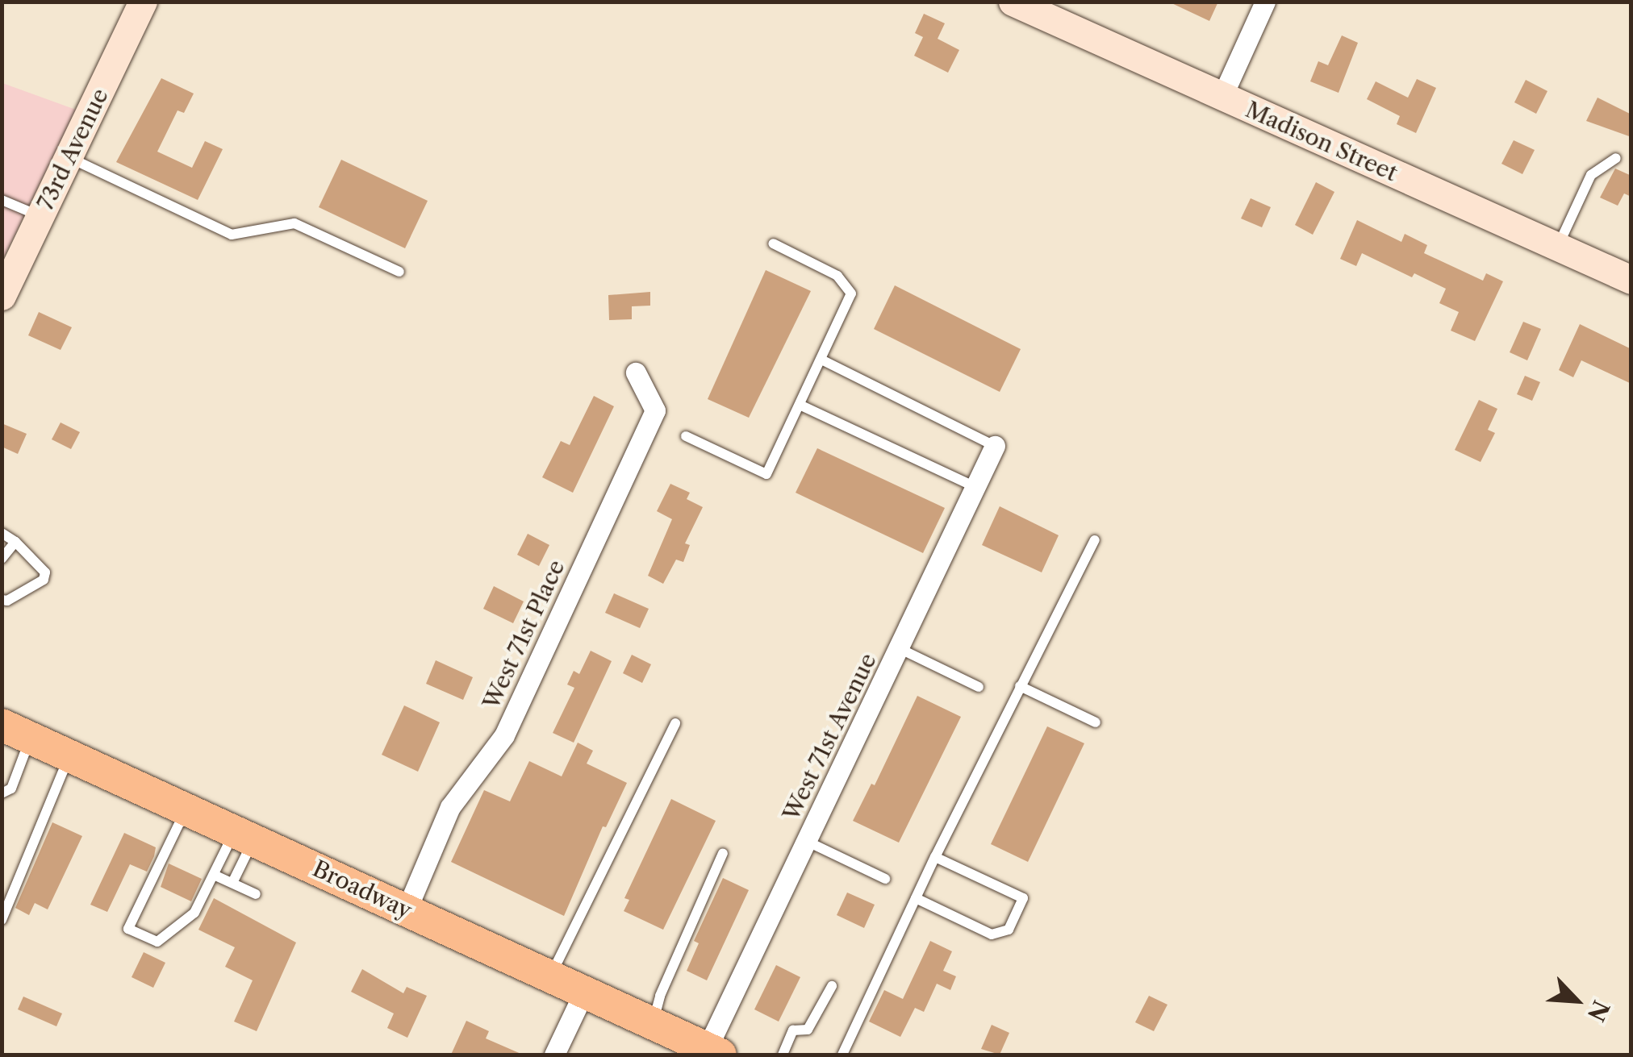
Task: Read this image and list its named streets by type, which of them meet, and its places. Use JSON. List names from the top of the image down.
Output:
{
  "streets": {
    "main road": ["Broadway"],
    "street": [
      "Madison Street",
      "73rd Avenue",
      "West 71st Place",
      "West 71st Avenue"
    ]
  },
  "crossings": [
    ["West 71st Place", "Broadway"],
    ["West 71st Avenue", "Broadway"]
  ],
  "north": "bottom right"
}
